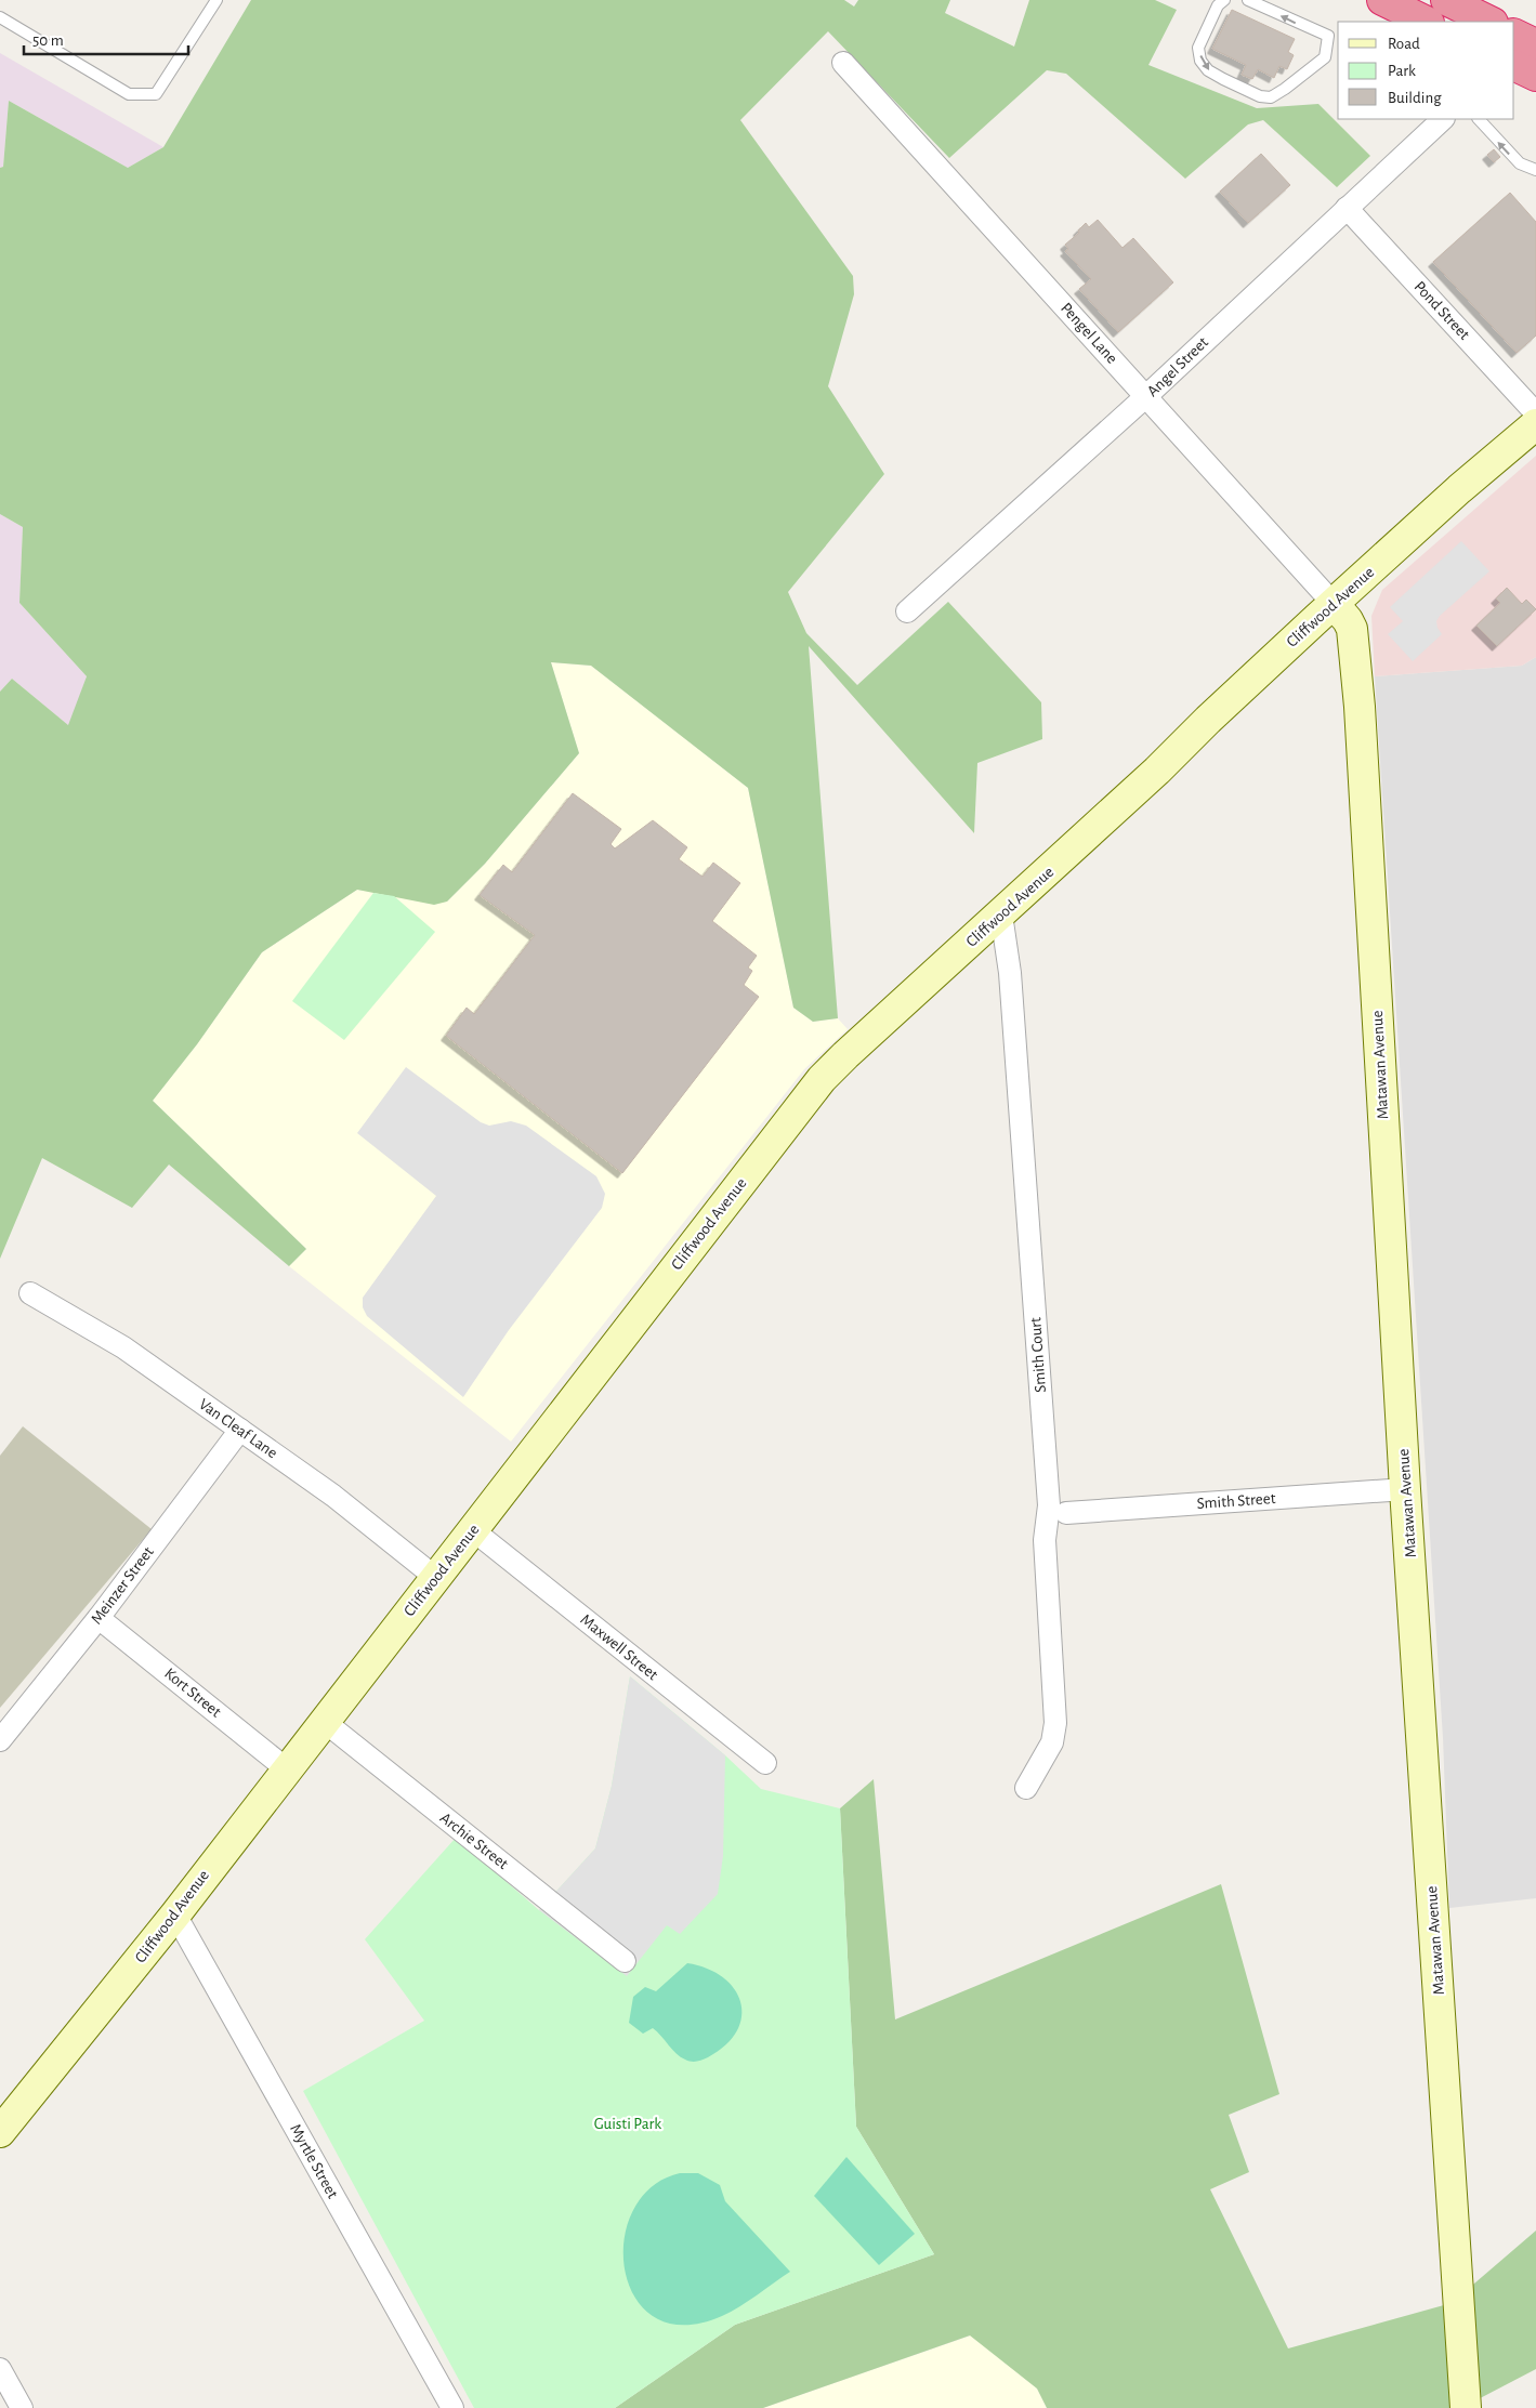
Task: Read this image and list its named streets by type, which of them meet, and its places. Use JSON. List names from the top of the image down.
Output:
{
  "streets": {
    "main road": ["Cliffwood Avenue", "Matawan Avenue"],
    "street": [
      "Pond Street",
      "Pengel Lane",
      "Angel Street",
      "Smith Court",
      "Van Cleaf Lane",
      "Smith Street",
      "Meinzer Street",
      "Maxwell Street",
      "Kort Street",
      "Archie Street",
      "Myrtle Street"
    ]
  },
  "crossings": [
    ["Pond Street", "Angel Street"],
    ["Pengel Lane", "Angel Street"],
    ["Pengel Lane", "Cliffwood Avenue"],
    ["Pengel Lane", "Matawan Avenue"],
    ["Cliffwood Avenue", "Matawan Avenue"],
    ["Cliffwood Avenue", "Smith Court"],
    ["Cliffwood Avenue", "Van Cleaf Lane"],
    ["Cliffwood Avenue", "Maxwell Street"],
    ["Cliffwood Avenue", "Kort Street"],
    ["Cliffwood Avenue", "Archie Street"],
    ["Cliffwood Avenue", "Myrtle Street"],
    ["Matawan Avenue", "Smith Street"],
    ["Van Cleaf Lane", "Meinzer Street"],
    ["Meinzer Street", "Kort Street"]
  ],
  "parks": ["Guisti Park"],
  "legend": ["Road", "Park", "Building"],
  "scale_bar": "50 m"
}
